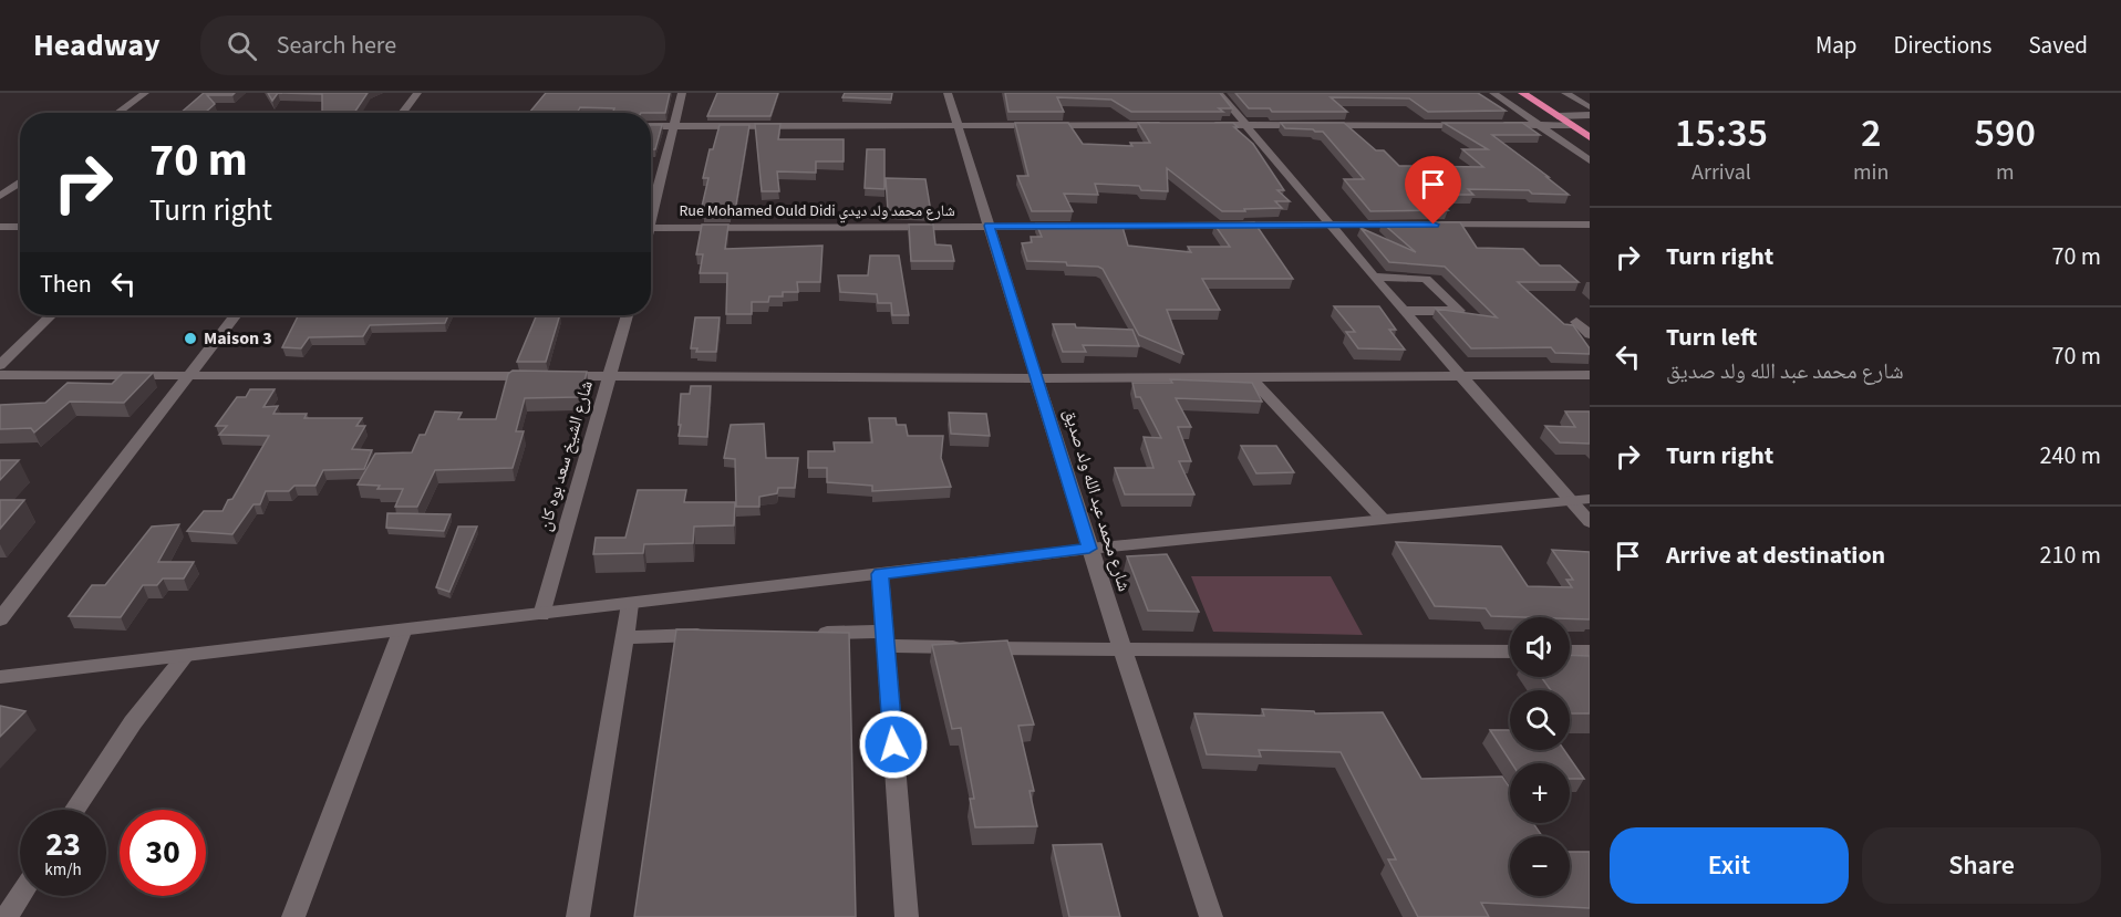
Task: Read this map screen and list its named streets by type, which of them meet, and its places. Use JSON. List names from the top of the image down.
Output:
{
  "streets": {
    "street": ["Rue Mohamed Ould Didi شارع محمد ولد ديدي", "شارع الشيخ سعد بوه كان", "شارع محمد عبد الله ولد صديق"]
  },
  "crossings": [
    ["Rue Mohamed Ould Didi شارع محمد ولد ديدي", "شارع محمد عبد الله ولد صديق"]
  ],
  "places": ["Maison 3"],
  "page": {
    "header": "Headway",
    "search": "Search here",
    "nav": ["Map", "Directions", "Saved"],
    "eta": [
      "15:35",
      "Arrival",
      "2",
      "min",
      "590",
      "m"
    ],
    "turn": ["70 m", "Turn right"],
    "list": [
      {
        "name": "Turn right",
        "value": "70 m"
      },
      {
        "name": "Turn left",
        "note": "شارع محمد عبد الله ولد صديق",
        "value": "70 m"
      },
      {
        "name": "Turn right",
        "value": "240 m"
      },
      {
        "name": "Arrive at destination",
        "value": "210 m"
      }
    ],
    "then": "Then",
    "map_buttons": ["+", "−"],
    "speed": "23 km/h",
    "limit": "30",
    "buttons": ["Exit", "Share"]
  }
}
